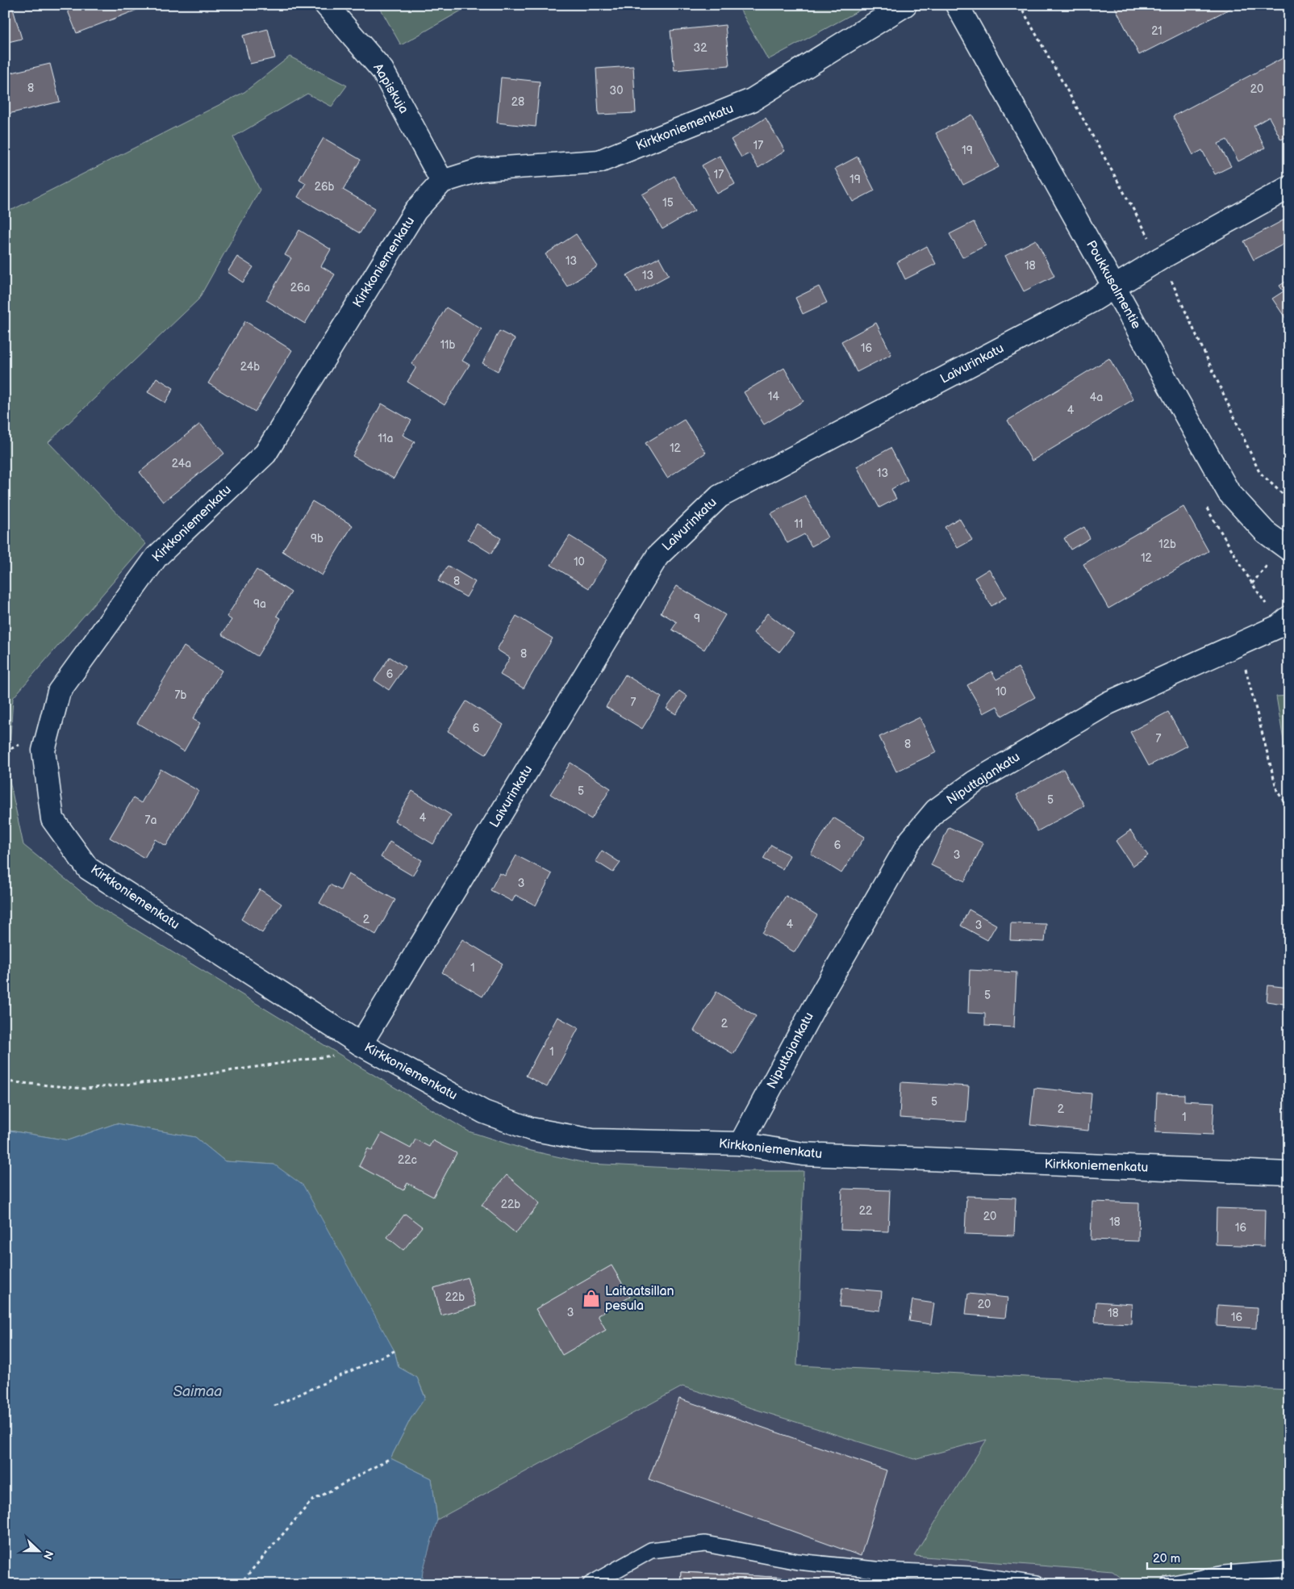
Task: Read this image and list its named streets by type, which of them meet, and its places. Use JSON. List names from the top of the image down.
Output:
{
  "streets": {
    "street": [
      "Aapiskuja",
      "Kirkkoniemenkatu",
      "Poukkusalmentie",
      "Laivurinkatu",
      "Niputtajankatu"
    ]
  },
  "crossings": [
    ["Aapiskuja", "Kirkkoniemenkatu"],
    ["Kirkkoniemenkatu", "Laivurinkatu"],
    ["Kirkkoniemenkatu", "Niputtajankatu"],
    ["Poukkusalmentie", "Laivurinkatu"]
  ],
  "water": ["Saimaa"],
  "places": {
    "shop": ["Laitaatsillan pesula"]
  },
  "house_numbers": [
    "21",
    "32",
    "8",
    "20",
    "30",
    "28",
    "17",
    "19",
    "17",
    "19",
    "26b",
    "15",
    "13",
    "18",
    "13",
    "26a",
    "11b",
    "16",
    "24b",
    "14",
    "4a",
    "4",
    "11a",
    "12",
    "24a",
    "13",
    "11",
    "9b",
    "12b",
    "12",
    "10",
    "8",
    "9a",
    "9",
    "8",
    "6",
    "10",
    "7b",
    "7",
    "6",
    "7",
    "8",
    "5",
    "5",
    "4",
    "7a",
    "6",
    "3",
    "3",
    "2",
    "4",
    "3",
    "1",
    "5",
    "2",
    "1",
    "5",
    "2",
    "1",
    "22c",
    "22b",
    "22",
    "20",
    "18",
    "16",
    "22b",
    "20",
    "3",
    "18",
    "16"
  ],
  "scale_bar": "20 m",
  "north": "right"
}
